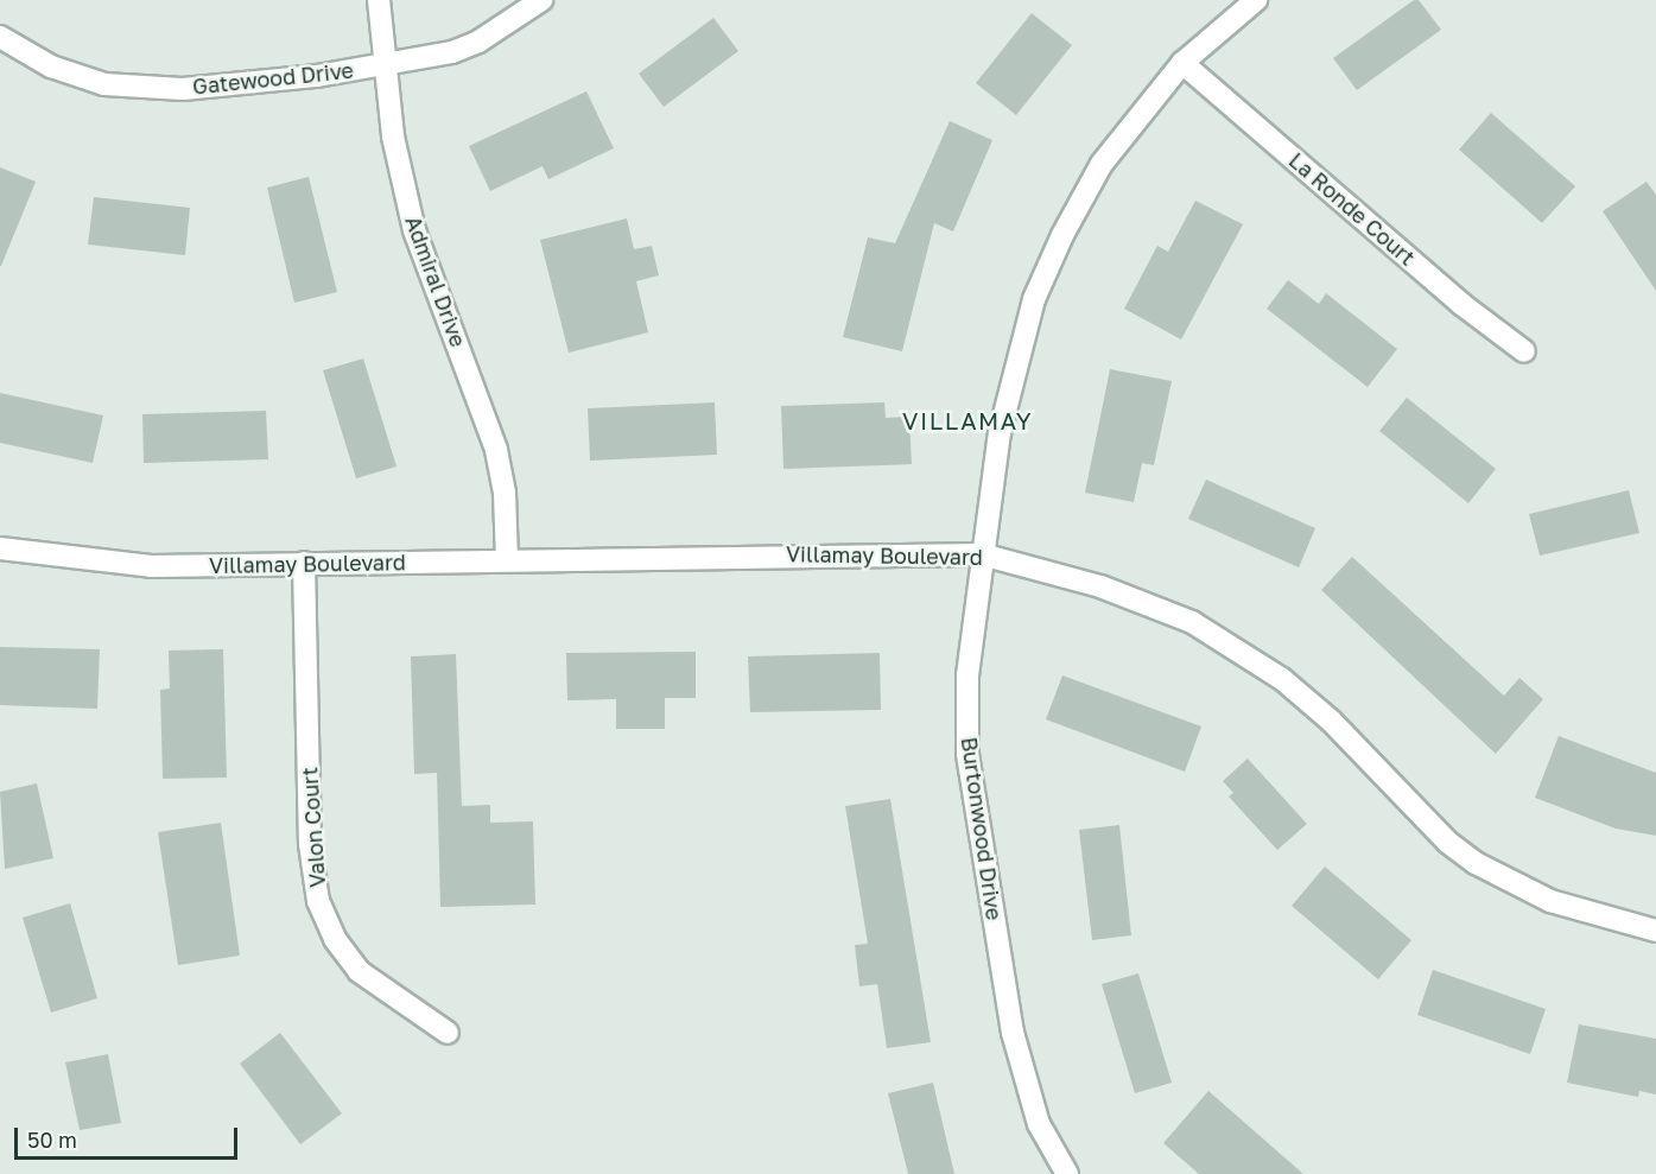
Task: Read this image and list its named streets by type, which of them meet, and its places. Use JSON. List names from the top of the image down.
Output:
{
  "streets": {
    "street": [
      "Gatewood Drive",
      "La Ronde Court",
      "Admiral Drive",
      "Villamay Boulevard",
      "Valon Court",
      "Burtonwood Drive"
    ]
  },
  "crossings": [
    ["Gatewood Drive", "Admiral Drive"],
    ["La Ronde Court", "Burtonwood Drive"],
    ["Admiral Drive", "Villamay Boulevard"],
    ["Villamay Boulevard", "Valon Court"],
    ["Villamay Boulevard", "Burtonwood Drive"]
  ],
  "districts": ["VILLAMAY"],
  "scale_bar": "50 m"
}
